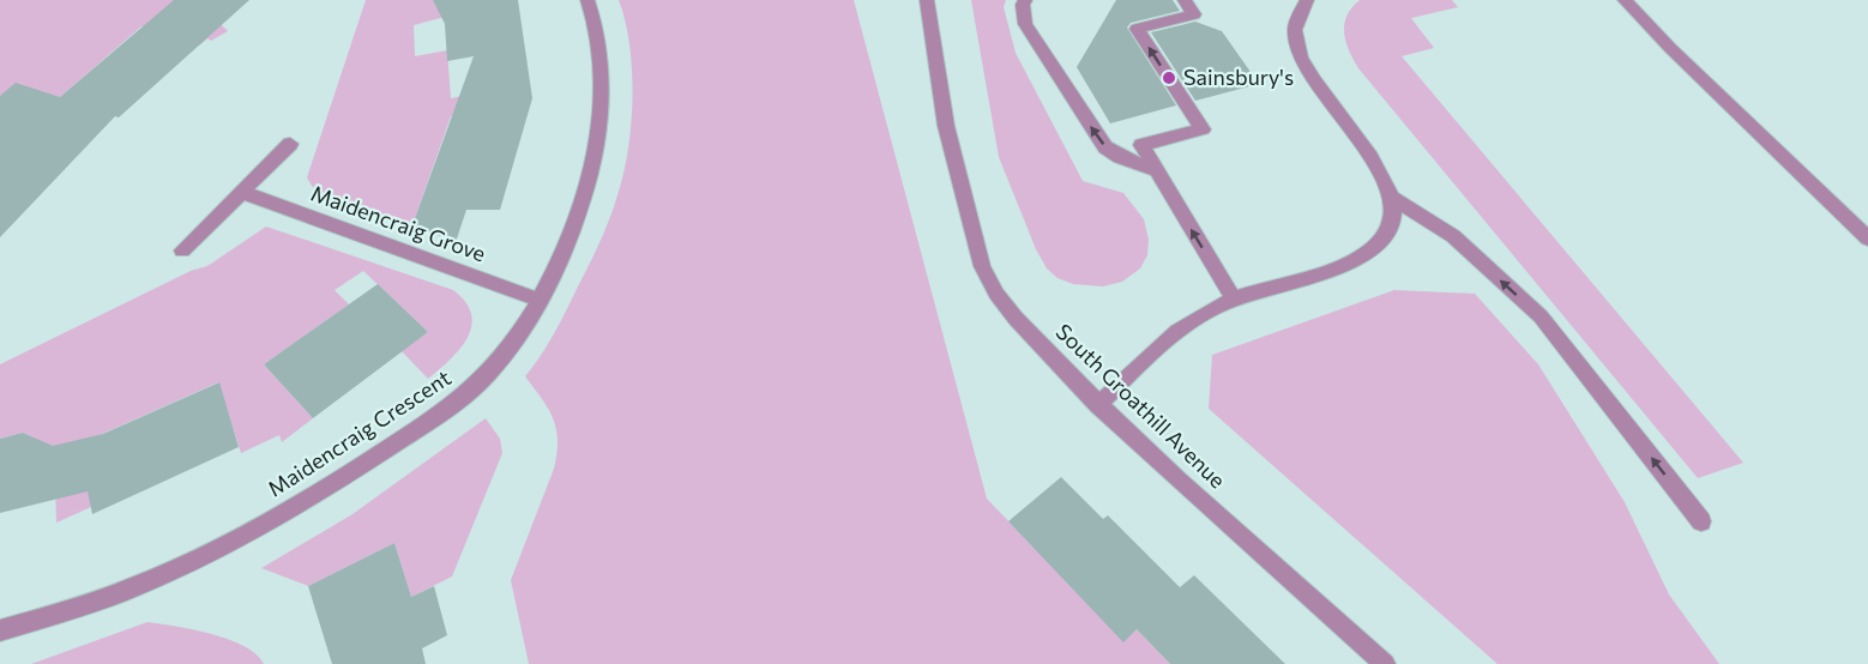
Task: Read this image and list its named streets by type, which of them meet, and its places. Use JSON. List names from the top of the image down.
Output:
{
  "streets": {
    "street": ["Maidencraig Grove", "South Groathill Avenue", "Maidencraig Crescent"]
  },
  "crossings": [
    ["Maidencraig Grove", "Maidencraig Crescent"]
  ],
  "places": ["Sainsbury's"]
}
